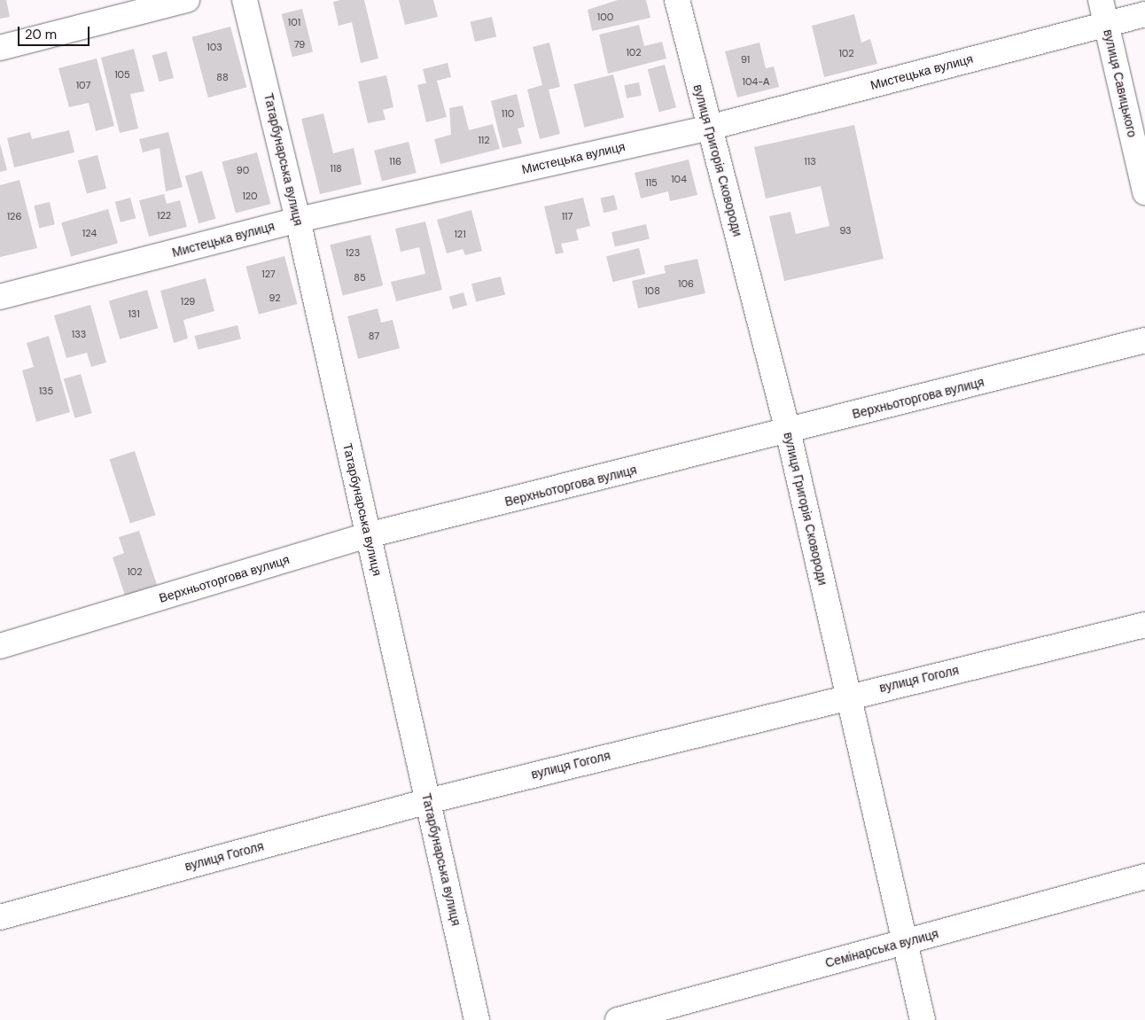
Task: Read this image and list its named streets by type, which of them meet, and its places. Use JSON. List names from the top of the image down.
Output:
{
  "streets": {
    "street": [
      "Мистецька вулиця",
      "вулиця Савицького",
      "Татарбунарська вулиця",
      "вулиця Григорія Сковороди",
      "Верхньоторгова вулиця",
      "вулиця Гоголя",
      "Семінарська вулиця"
    ]
  },
  "crossings": [
    ["Мистецька вулиця", "вулиця Савицького"],
    ["Мистецька вулиця", "Татарбунарська вулиця"],
    ["Мистецька вулиця", "вулиця Григорія Сковороди"],
    ["Татарбунарська вулиця", "Верхньоторгова вулиця"],
    ["Татарбунарська вулиця", "вулиця Гоголя"],
    ["вулиця Григорія Сковороди", "Верхньоторгова вулиця"],
    ["вулиця Григорія Сковороди", "вулиця Гоголя"],
    ["вулиця Григорія Сковороди", "Семінарська вулиця"]
  ],
  "house_numbers": [
    "100",
    "101",
    "79",
    "103",
    "102",
    "102",
    "91",
    "105",
    "88",
    "104-А",
    "107",
    "110",
    "112",
    "116",
    "113",
    "118",
    "90",
    "104",
    "115",
    "120",
    "122",
    "126",
    "117",
    "93",
    "124",
    "121",
    "123",
    "127",
    "85",
    "106",
    "108",
    "92",
    "129",
    "131",
    "133",
    "87",
    "135",
    "102"
  ],
  "scale_bar": "20 m"
}
